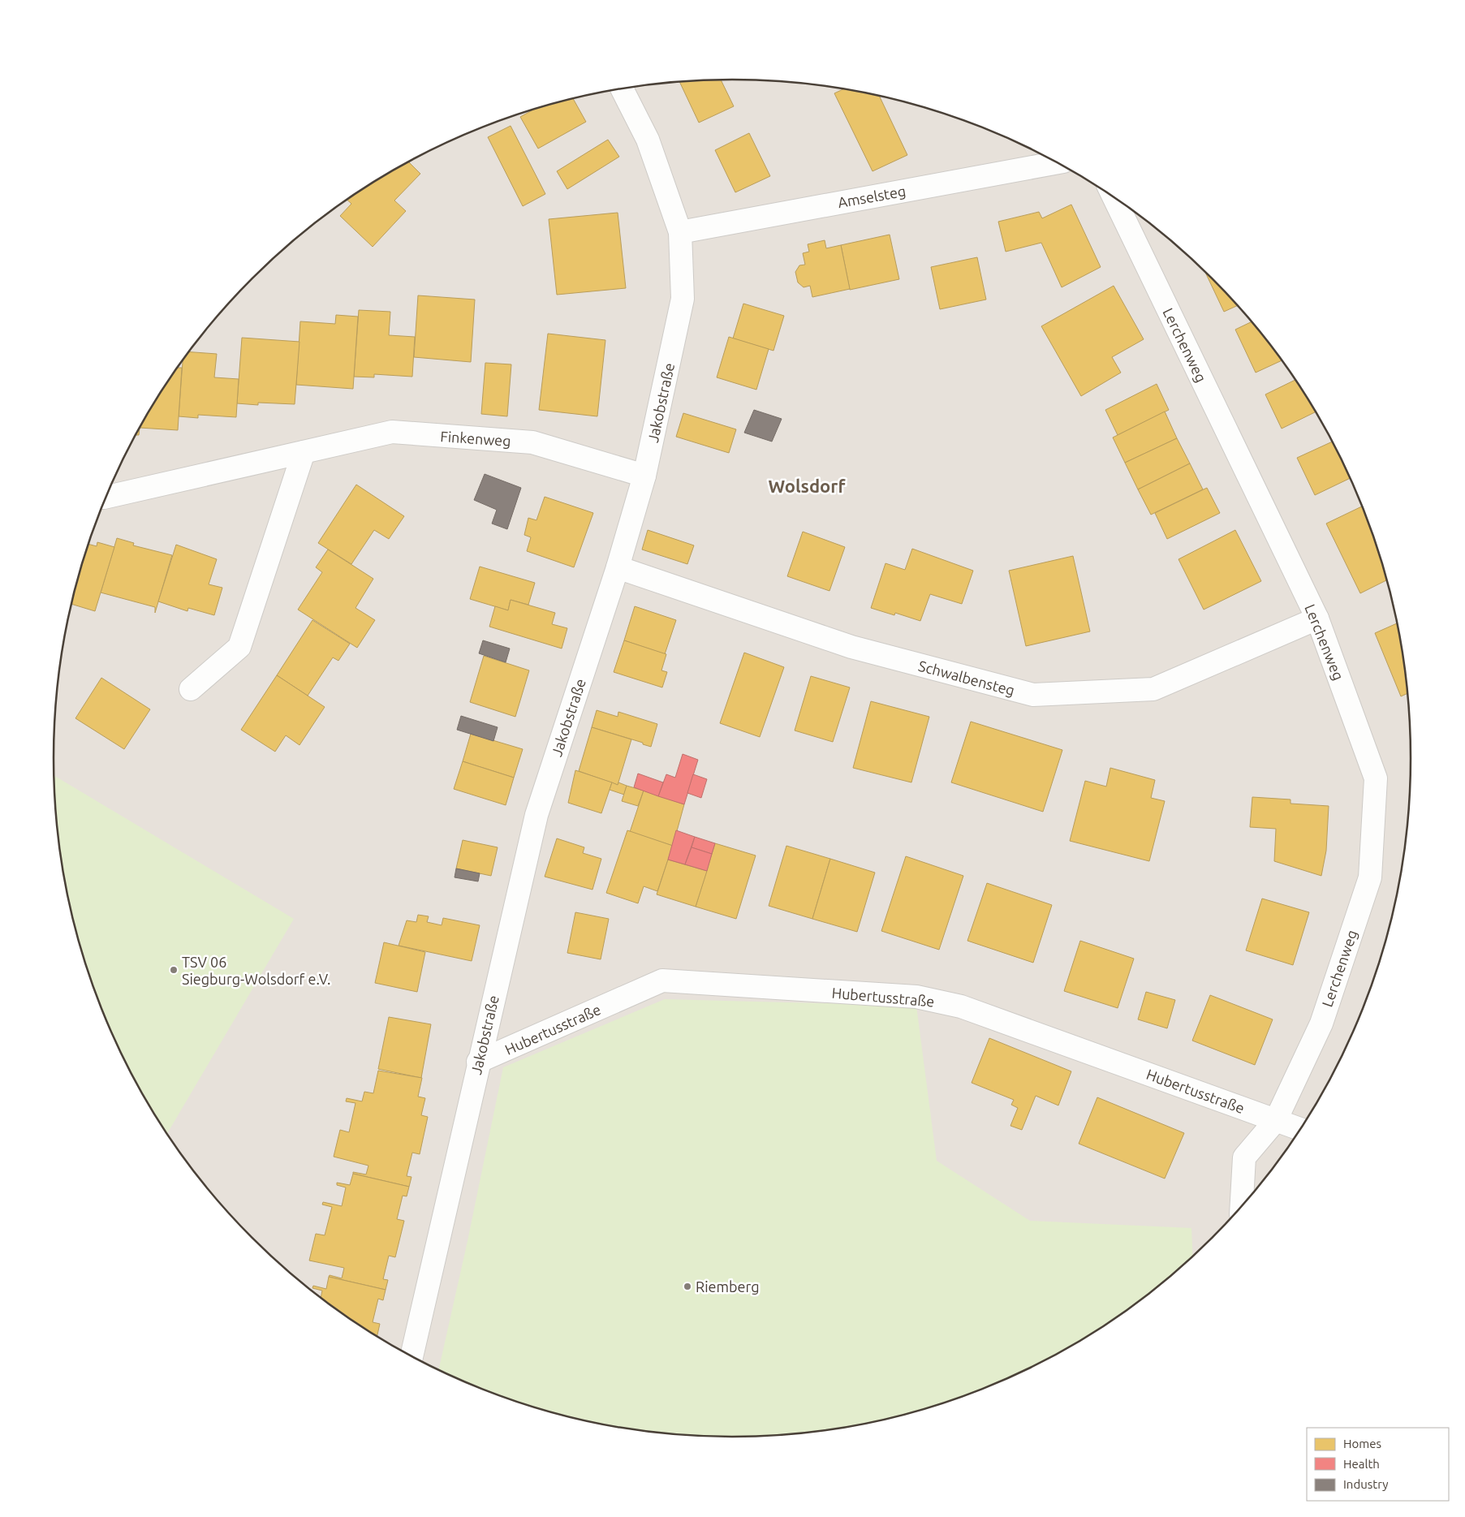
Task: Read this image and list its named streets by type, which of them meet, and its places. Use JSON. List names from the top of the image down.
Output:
{
  "streets": {
    "street": [
      "Amselsteg",
      "Lerchenweg",
      "Jakobstraße",
      "Finkenweg",
      "Schwalbensteg",
      "Hubertusstraße"
    ]
  },
  "crossings": [
    ["Amselsteg", "Jakobstraße"],
    ["Lerchenweg", "Schwalbensteg"],
    ["Lerchenweg", "Hubertusstraße"],
    ["Jakobstraße", "Finkenweg"],
    ["Jakobstraße", "Schwalbensteg"],
    ["Jakobstraße", "Hubertusstraße"]
  ],
  "districts": ["Wolsdorf"],
  "places": ["TSV 06 Siegburg-Wolsdorf e.V.", "Riemberg"],
  "legend": ["Homes", "Health", "Industry"]
}
